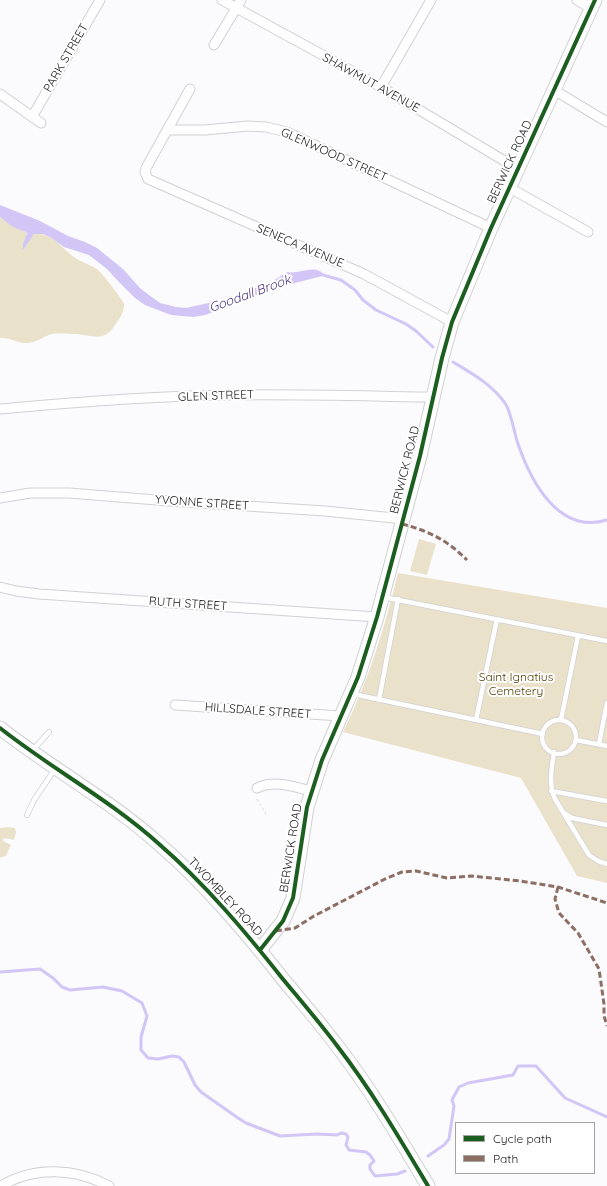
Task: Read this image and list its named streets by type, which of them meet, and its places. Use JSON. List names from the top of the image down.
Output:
{
  "streets": {
    "street": [
      "PARK STREET",
      "SHAWMUT AVENUE",
      "GLENWOOD STREET",
      "BERWICK ROAD",
      "SENECA AVENUE",
      "GLEN STREET",
      "YVONNE STREET",
      "RUTH STREET",
      "HILLSDALE STREET",
      "TWOMBLEY ROAD"
    ]
  },
  "crossings": [
    ["SHAWMUT AVENUE", "BERWICK ROAD"],
    ["GLENWOOD STREET", "BERWICK ROAD"],
    ["GLENWOOD STREET", "SENECA AVENUE"],
    ["BERWICK ROAD", "SENECA AVENUE"],
    ["BERWICK ROAD", "GLEN STREET"],
    ["BERWICK ROAD", "YVONNE STREET"],
    ["BERWICK ROAD", "RUTH STREET"],
    ["BERWICK ROAD", "HILLSDALE STREET"],
    ["BERWICK ROAD", "TWOMBLEY ROAD"]
  ],
  "water": ["Goodall Brook"],
  "parks": ["Saint Ignatius Cemetery"],
  "legend": ["Cycle path", "Path"]
}
